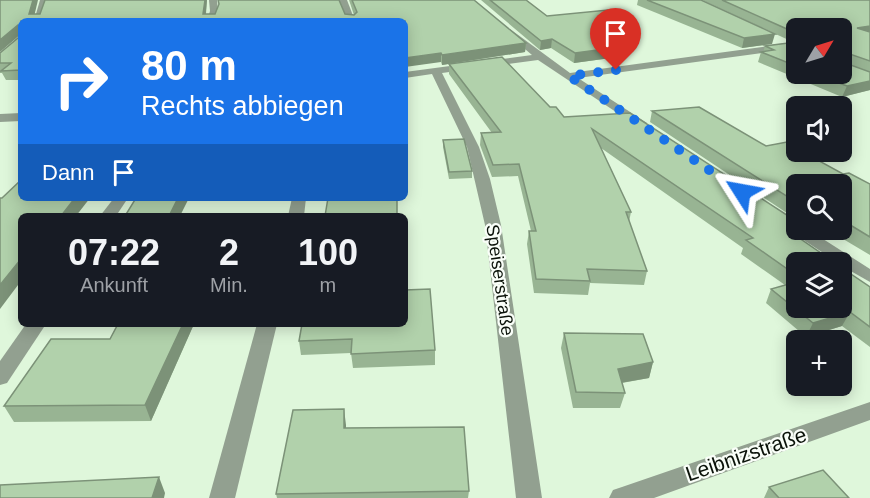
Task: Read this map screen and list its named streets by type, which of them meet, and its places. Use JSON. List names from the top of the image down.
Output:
{
  "streets": {
    "street": ["Speiserstraße", "Leibnizstraße"]
  },
  "north": "top right",
  "page": {
    "map_buttons": "+",
    "turn": ["80 m", "Rechts abbiegen"],
    "then": "Dann",
    "eta": [
      "07:22",
      "Ankunft",
      "2",
      "Min.",
      "100",
      "m"
    ]
  }
}
